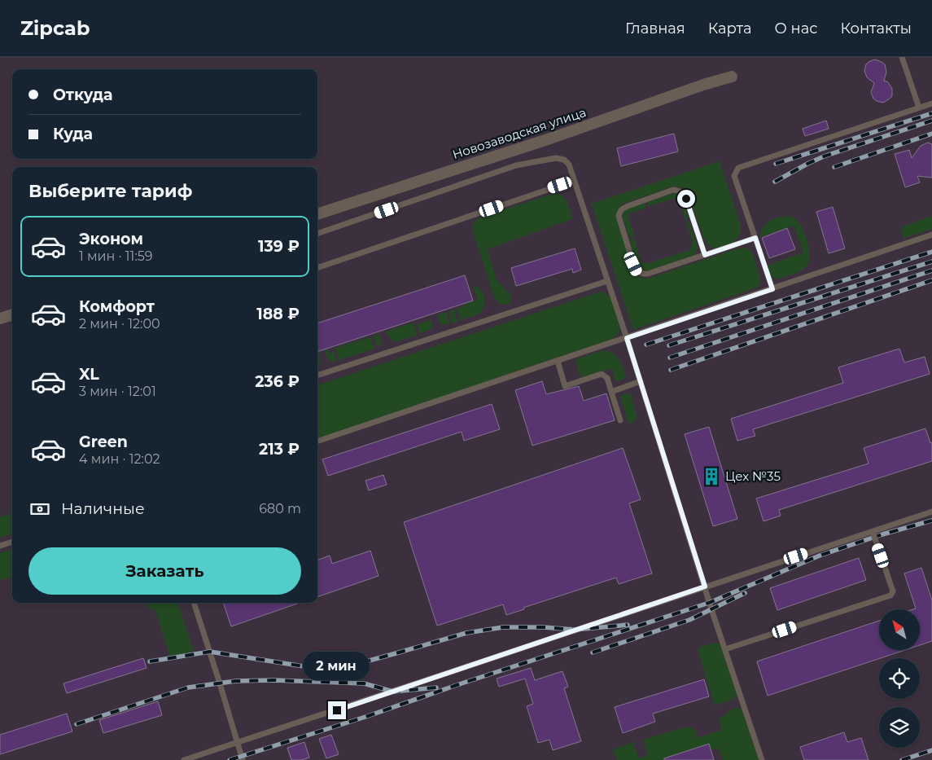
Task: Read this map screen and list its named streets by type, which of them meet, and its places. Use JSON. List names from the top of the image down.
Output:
{
  "streets": {
    "street": ["Новозаводская улица"]
  },
  "places": {
    "building": ["Цех №35"]
  },
  "north": "top left",
  "page": {
    "header": "Zipcab",
    "nav": [
      "Главная",
      "Карта",
      "О нас",
      "Контакты"
    ],
    "banner": ["Откуда", "Куда"],
    "heading": "Выберите тариф",
    "list": [
      {
        "name": "Эконом",
        "note": "1 мин · 11:59",
        "value": "139 ₽"
      },
      {
        "name": "Комфорт",
        "note": "2 мин · 12:00",
        "value": "188 ₽"
      },
      {
        "name": "XL",
        "note": "3 мин · 12:01",
        "value": "236 ₽"
      },
      {
        "name": "Green",
        "note": "4 мин · 12:02",
        "value": "213 ₽"
      }
    ],
    "pay": ["Наличные", "680 m"],
    "buttons": "Заказать",
    "bubble": "2 мин"
  }
}
